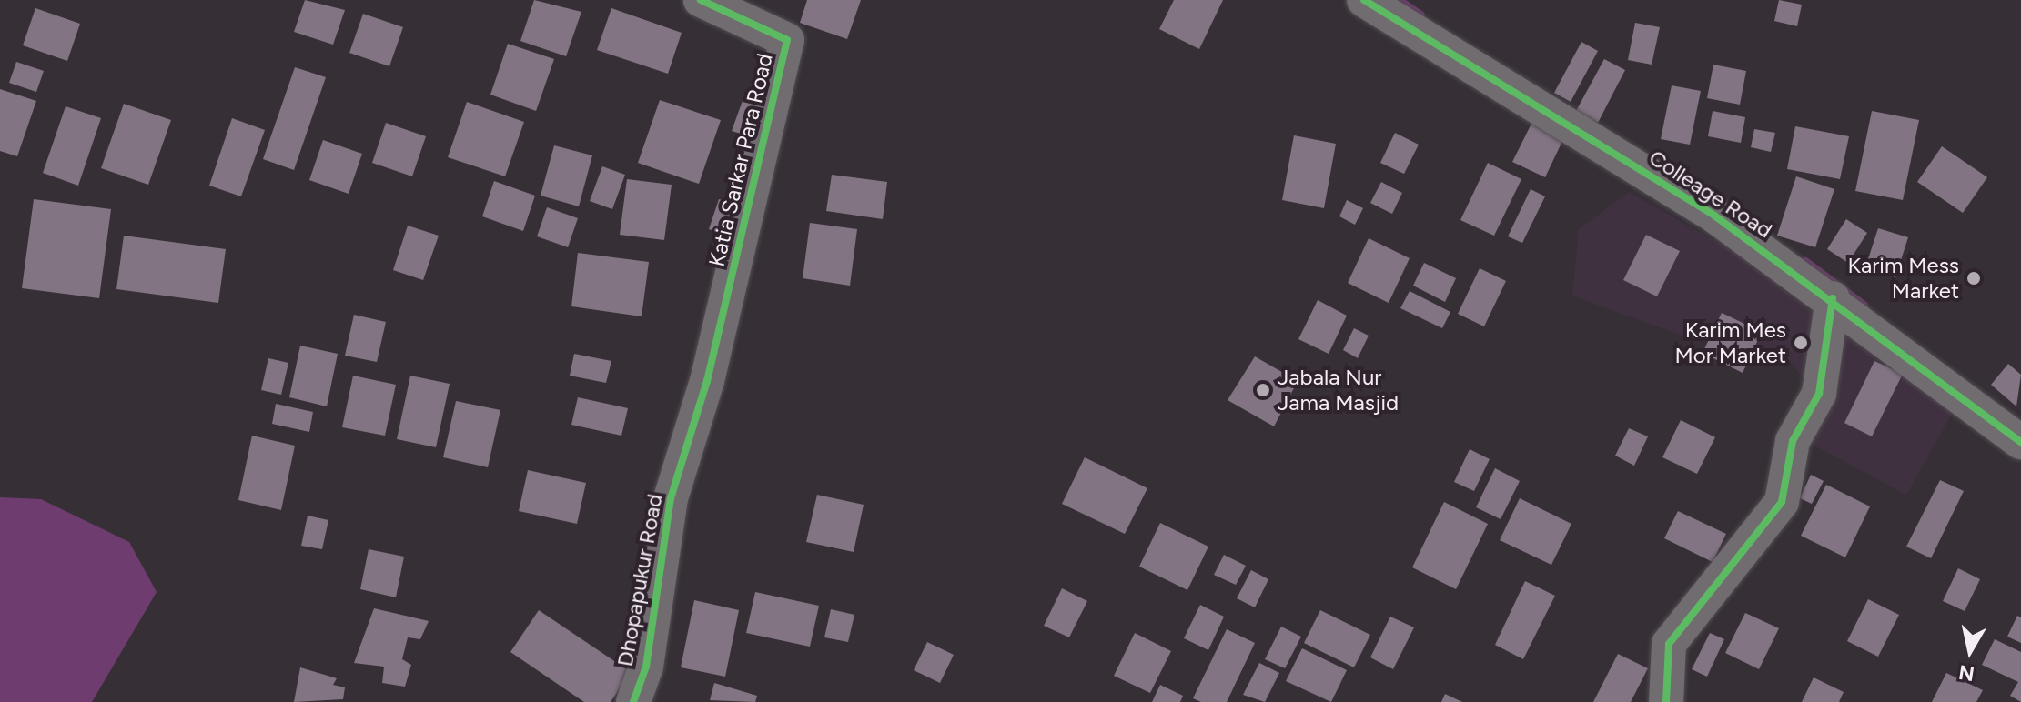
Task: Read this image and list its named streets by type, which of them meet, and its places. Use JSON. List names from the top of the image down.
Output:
{
  "streets": {
    "street": ["Katia Sarkar Para Road", "Colleage Road", "Dhopapukur Road"]
  },
  "crossings": [
    ["Katia Sarkar Para Road", "Dhopapukur Road"]
  ],
  "places": ["Karim Mess Market", "Karim Mes Mor Market", "Jabala Nur Jama Masjid"],
  "north": "bottom"
}
